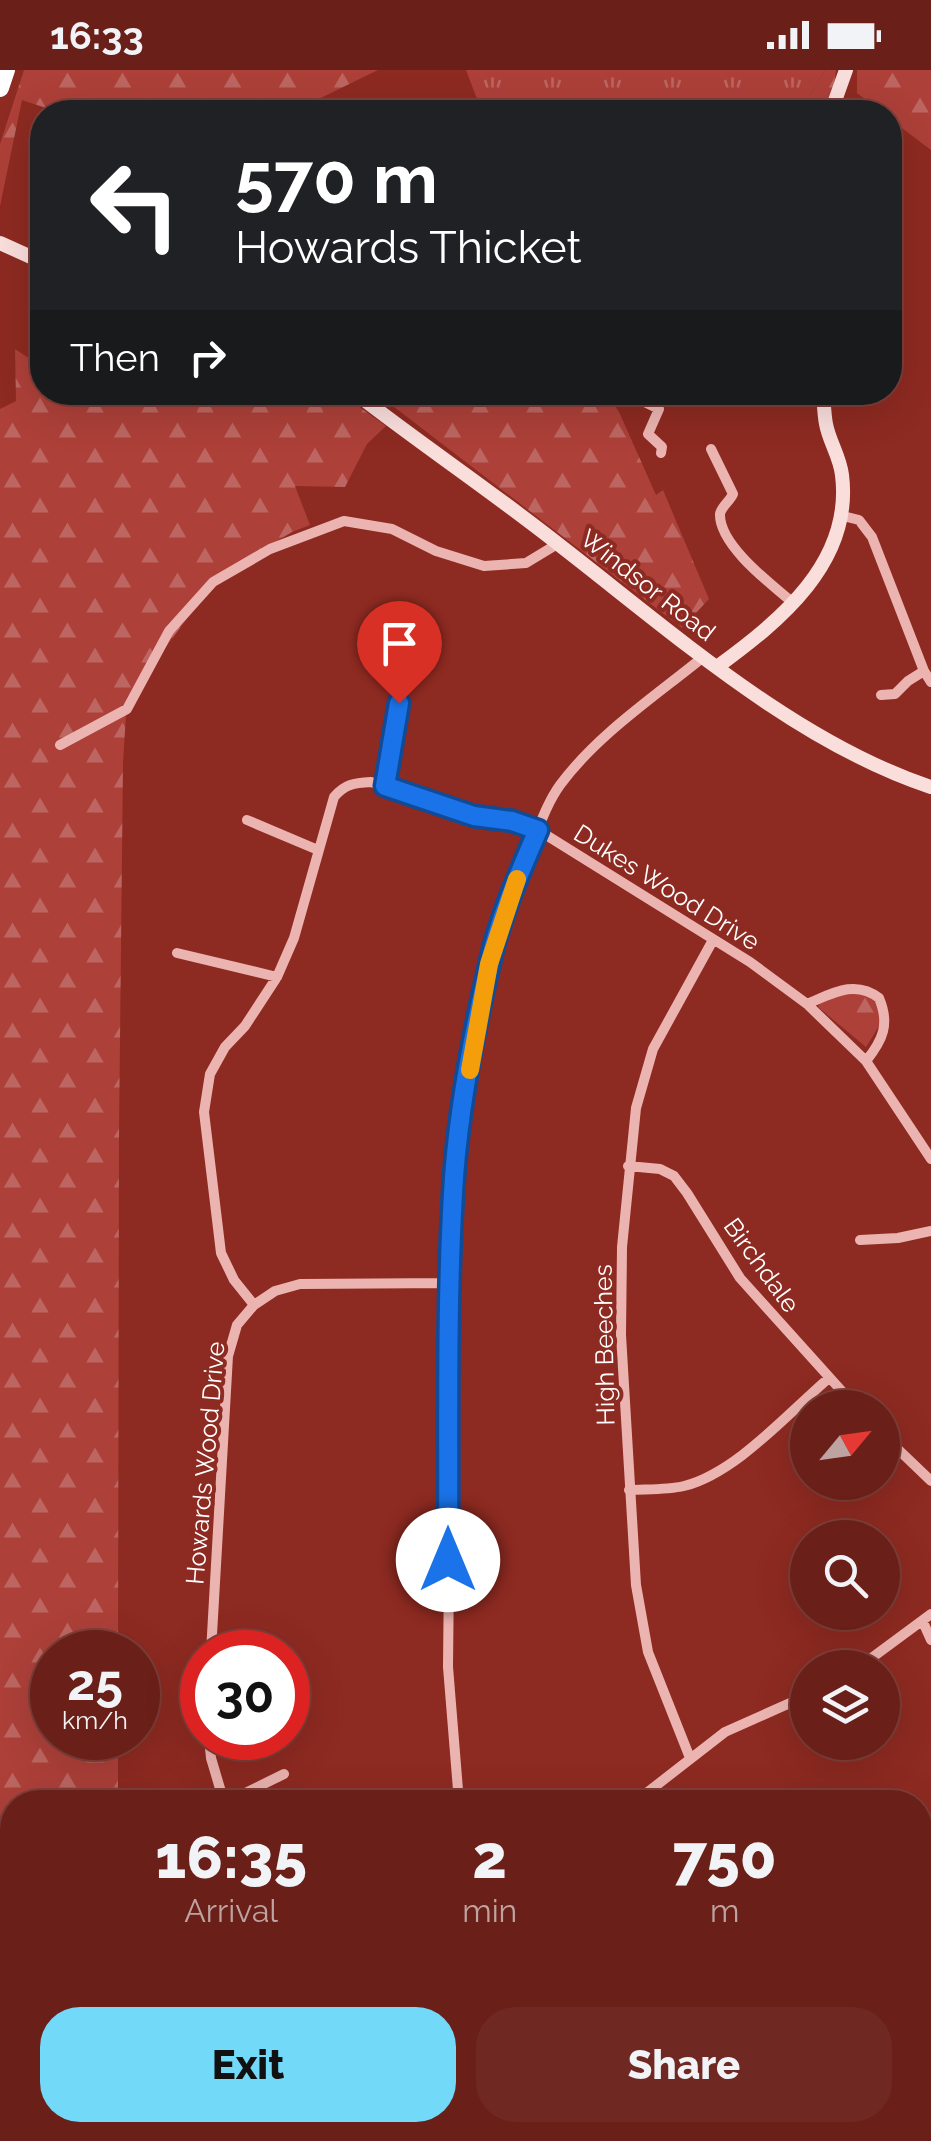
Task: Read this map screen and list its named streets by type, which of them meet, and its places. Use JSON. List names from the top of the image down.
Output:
{
  "streets": {
    "main road": ["Windsor Road"],
    "street": [
      "Dukes Wood Drive",
      "Birchdale",
      "High Beeches",
      "Howards Wood Drive"
    ]
  },
  "crossings": [
    ["Windsor Road", "Dukes Wood Drive"],
    ["Dukes Wood Drive", "High Beeches"],
    ["Birchdale", "High Beeches"]
  ],
  "north": "top right",
  "page": {
    "status": "16:33",
    "turn": ["570 m", "Howards Thicket"],
    "then": "Then",
    "speed": "25 km/h",
    "limit": "30",
    "eta": [
      "16:35",
      "Arrival",
      "2",
      "min",
      "750",
      "m"
    ],
    "buttons": ["Exit", "Share"]
  }
}
